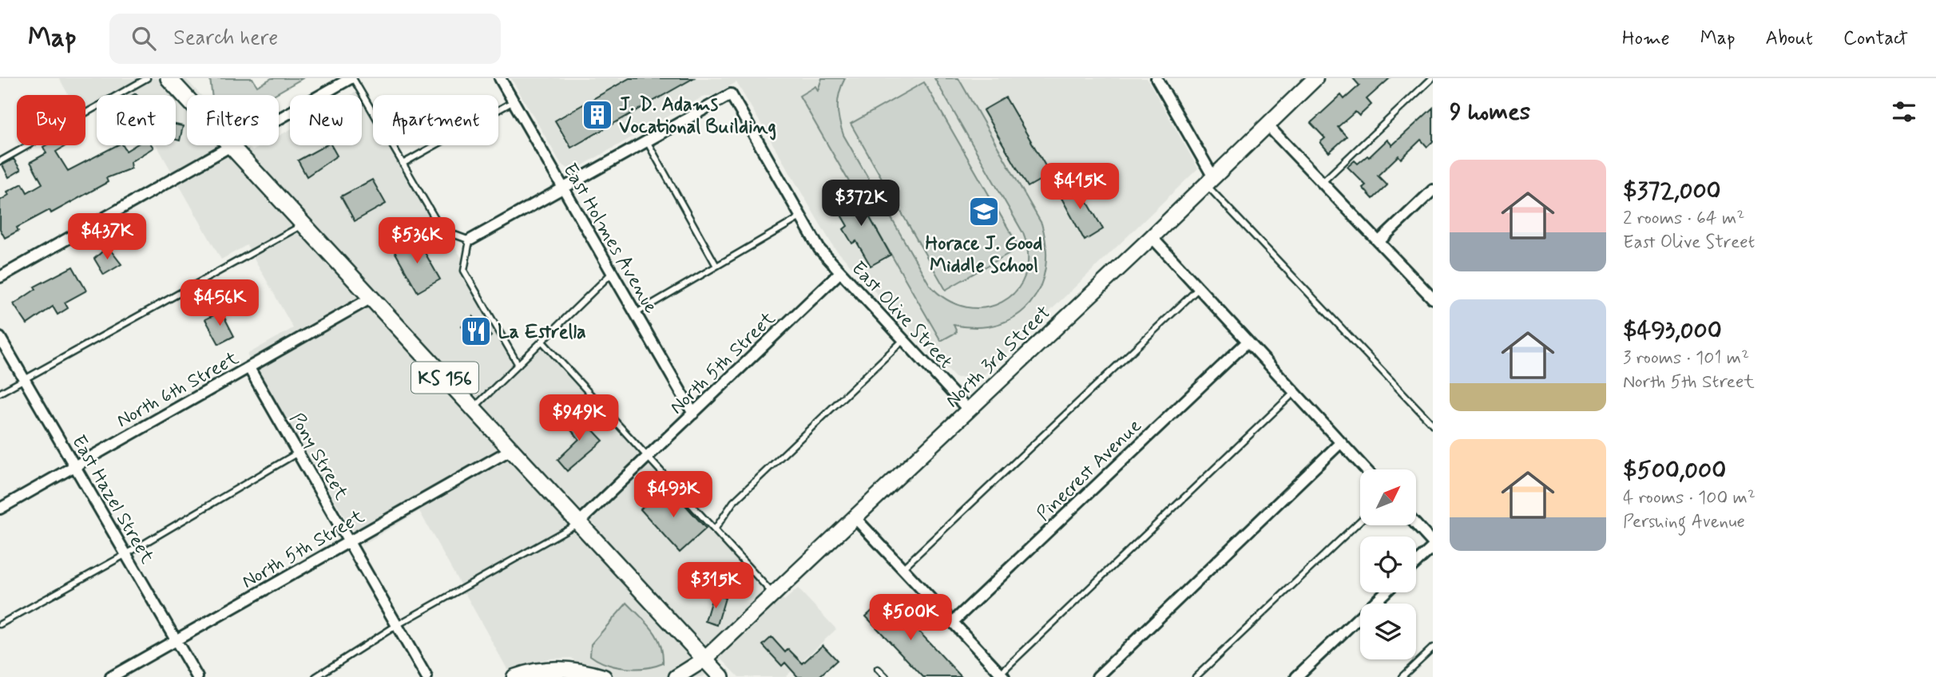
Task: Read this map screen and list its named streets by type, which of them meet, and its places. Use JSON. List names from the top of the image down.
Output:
{
  "streets": {
    "main road": ["North 3rd Street", "KS 156"],
    "street": [
      "East Holmes Avenue",
      "East Olive Street",
      "North 5th Street",
      "North 6th Street",
      "Pony Street",
      "Pinecrest Avenue",
      "East Hazel Street"
    ]
  },
  "crossings": [
    ["East Holmes Avenue", "North 5th Street"],
    ["East Olive Street", "North 3rd Street"],
    ["East Olive Street", "North 5th Street"],
    ["North 3rd Street", "KS 156"],
    ["North 5th Street", "KS 156"],
    ["North 5th Street", "Pony Street"],
    ["North 5th Street", "East Hazel Street"],
    ["KS 156", "North 6th Street"],
    ["North 6th Street", "Pony Street"],
    ["North 6th Street", "East Hazel Street"]
  ],
  "places": {
    "building": ["J. D. Adams Vocational Building"],
    "school or university": ["Horace J. Good Middle School"],
    "restaurant": ["La Estrella"]
  },
  "north": "top right",
  "page": {
    "header": "Map",
    "search": "Search here",
    "nav": [
      "Home",
      "Map",
      "About",
      "Contact"
    ],
    "heading": "9 homes",
    "chip": [
      "Buy",
      "Rent",
      "Filters",
      "New",
      "Apartment"
    ],
    "list": [
      {
        "name": "$372,000",
        "note": "2 rooms · 64 m² · East Olive Street"
      },
      {
        "name": "$493,000",
        "note": "3 rooms · 101 m² · North 5th Street"
      },
      {
        "name": "$500,000",
        "note": "4 rooms · 100 m² · Pershing Avenue"
      }
    ],
    "price": [
      "$415K",
      "$372K",
      "$437K",
      "$536K",
      "$456K",
      "$949K",
      "$493K",
      "$315K",
      "$500K"
    ]
  }
}
